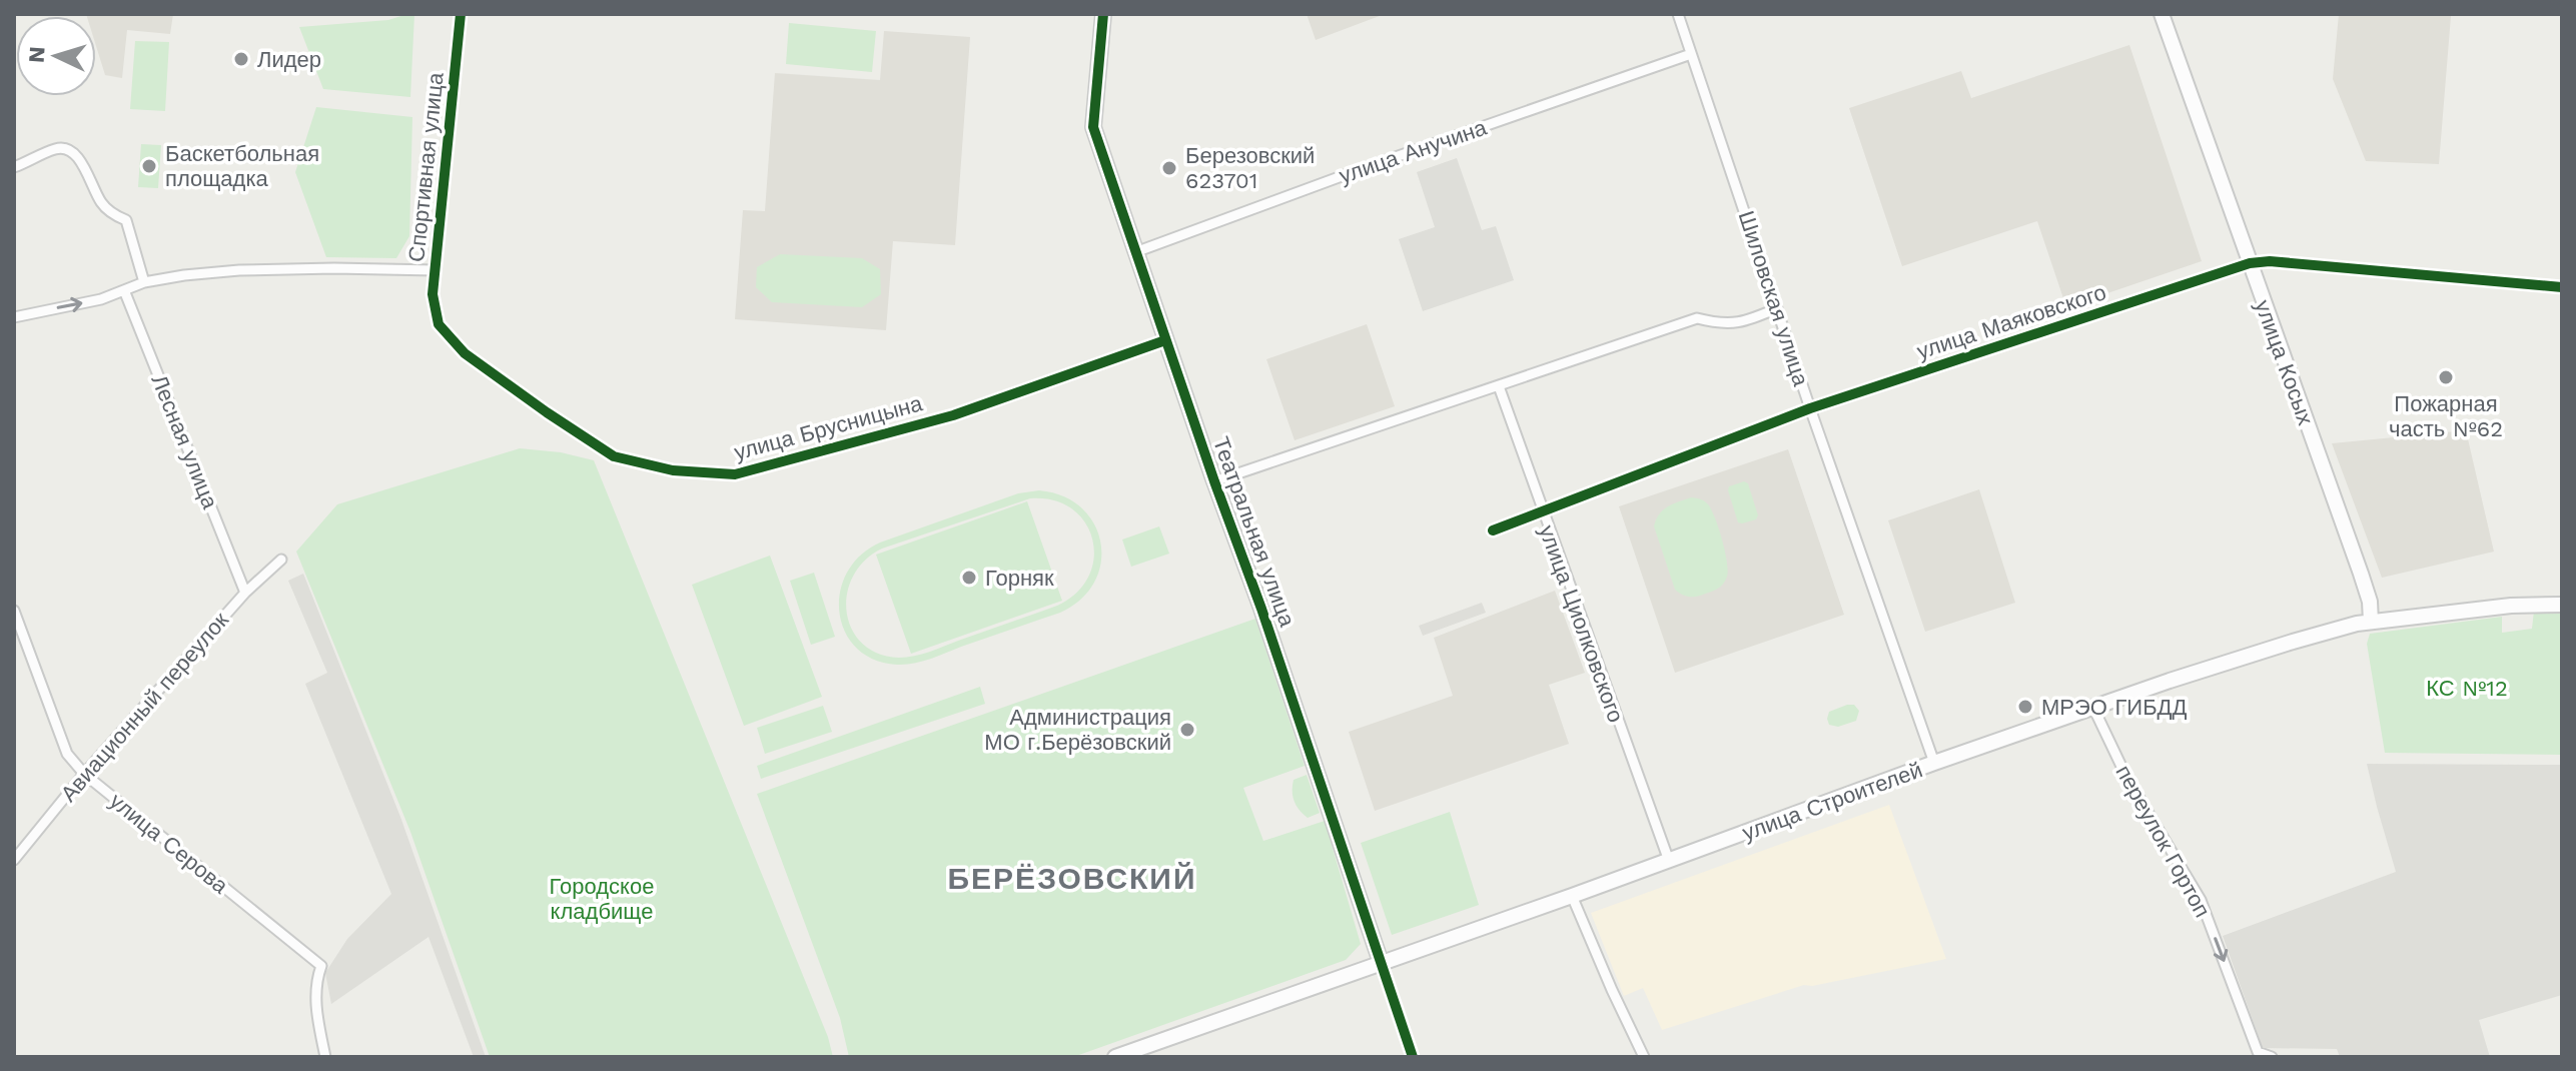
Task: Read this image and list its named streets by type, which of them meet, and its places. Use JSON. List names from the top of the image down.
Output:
{
  "streets": {
    "street": [
      "улица Анучина",
      "Спортивная улица",
      "Шиловская улица",
      "улица Маяковского",
      "улица Косых",
      "улица Брусницына",
      "Лесная улица",
      "Театральная улица",
      "улица Циолковского",
      "Авиационный переулок",
      "улица Строителей",
      "переулок Гортоп",
      "улица Серова"
    ]
  },
  "crossings": [
    ["улица Анучина", "Шиловская улица"],
    ["улица Анучина", "Театральная улица"],
    ["Спортивная улица", "улица Брусницына"],
    ["Шиловская улица", "улица Маяковского"],
    ["Шиловская улица", "улица Строителей"],
    ["улица Маяковского", "улица Косых"],
    ["улица Маяковского", "улица Циолковского"],
    ["улица Косых", "улица Строителей"],
    ["улица Брусницына", "Театральная улица"],
    ["Лесная улица", "Авиационный переулок"],
    ["Театральная улица", "улица Строителей"],
    ["улица Циолковского", "улица Строителей"],
    ["Авиационный переулок", "улица Серова"],
    ["улица Строителей", "переулок Гортоп"]
  ],
  "one_way": ["переулок Гортоп"],
  "districts": ["БЕРЁЗОВСКИЙ"],
  "parks": ["КС №12", "Городское кладбище"],
  "places": [
    "Лидер",
    "Баскетбольная площадка",
    "Березовский 623701",
    "Пожарная часть №62",
    "Горняк",
    "МРЭО ГИБДД",
    "Администрация МО г.Берёзовский"
  ],
  "north": "left"
}
